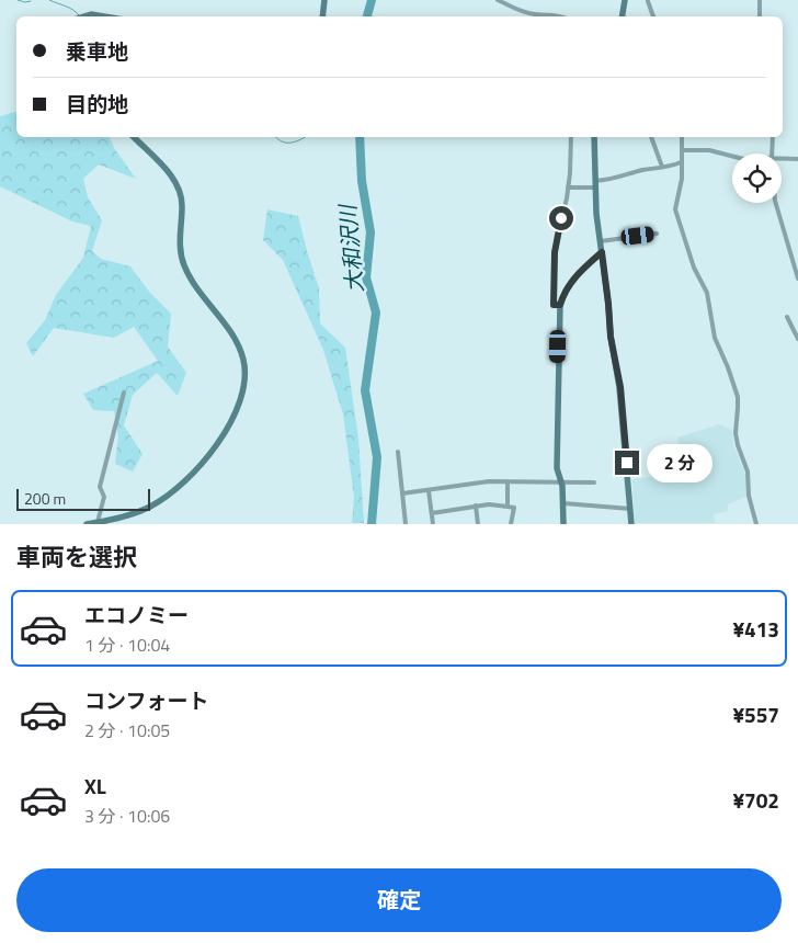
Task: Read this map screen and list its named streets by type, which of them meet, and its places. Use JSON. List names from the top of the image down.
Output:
{
  "water": ["大和沢川"],
  "scale_bar": "200 m",
  "page": {
    "banner": ["乗車地", "目的地"],
    "bubble": "2 分",
    "scale": "200 m",
    "heading": "車両を選択",
    "list": [
      {
        "name": "エコノミー",
        "note": "1 分 · 10:04",
        "value": "¥413"
      },
      {
        "name": "コンフォート",
        "note": "2 分 · 10:05",
        "value": "¥557"
      },
      {
        "name": "XL",
        "note": "3 分 · 10:06",
        "value": "¥702"
      }
    ],
    "buttons": "確定"
  }
}
